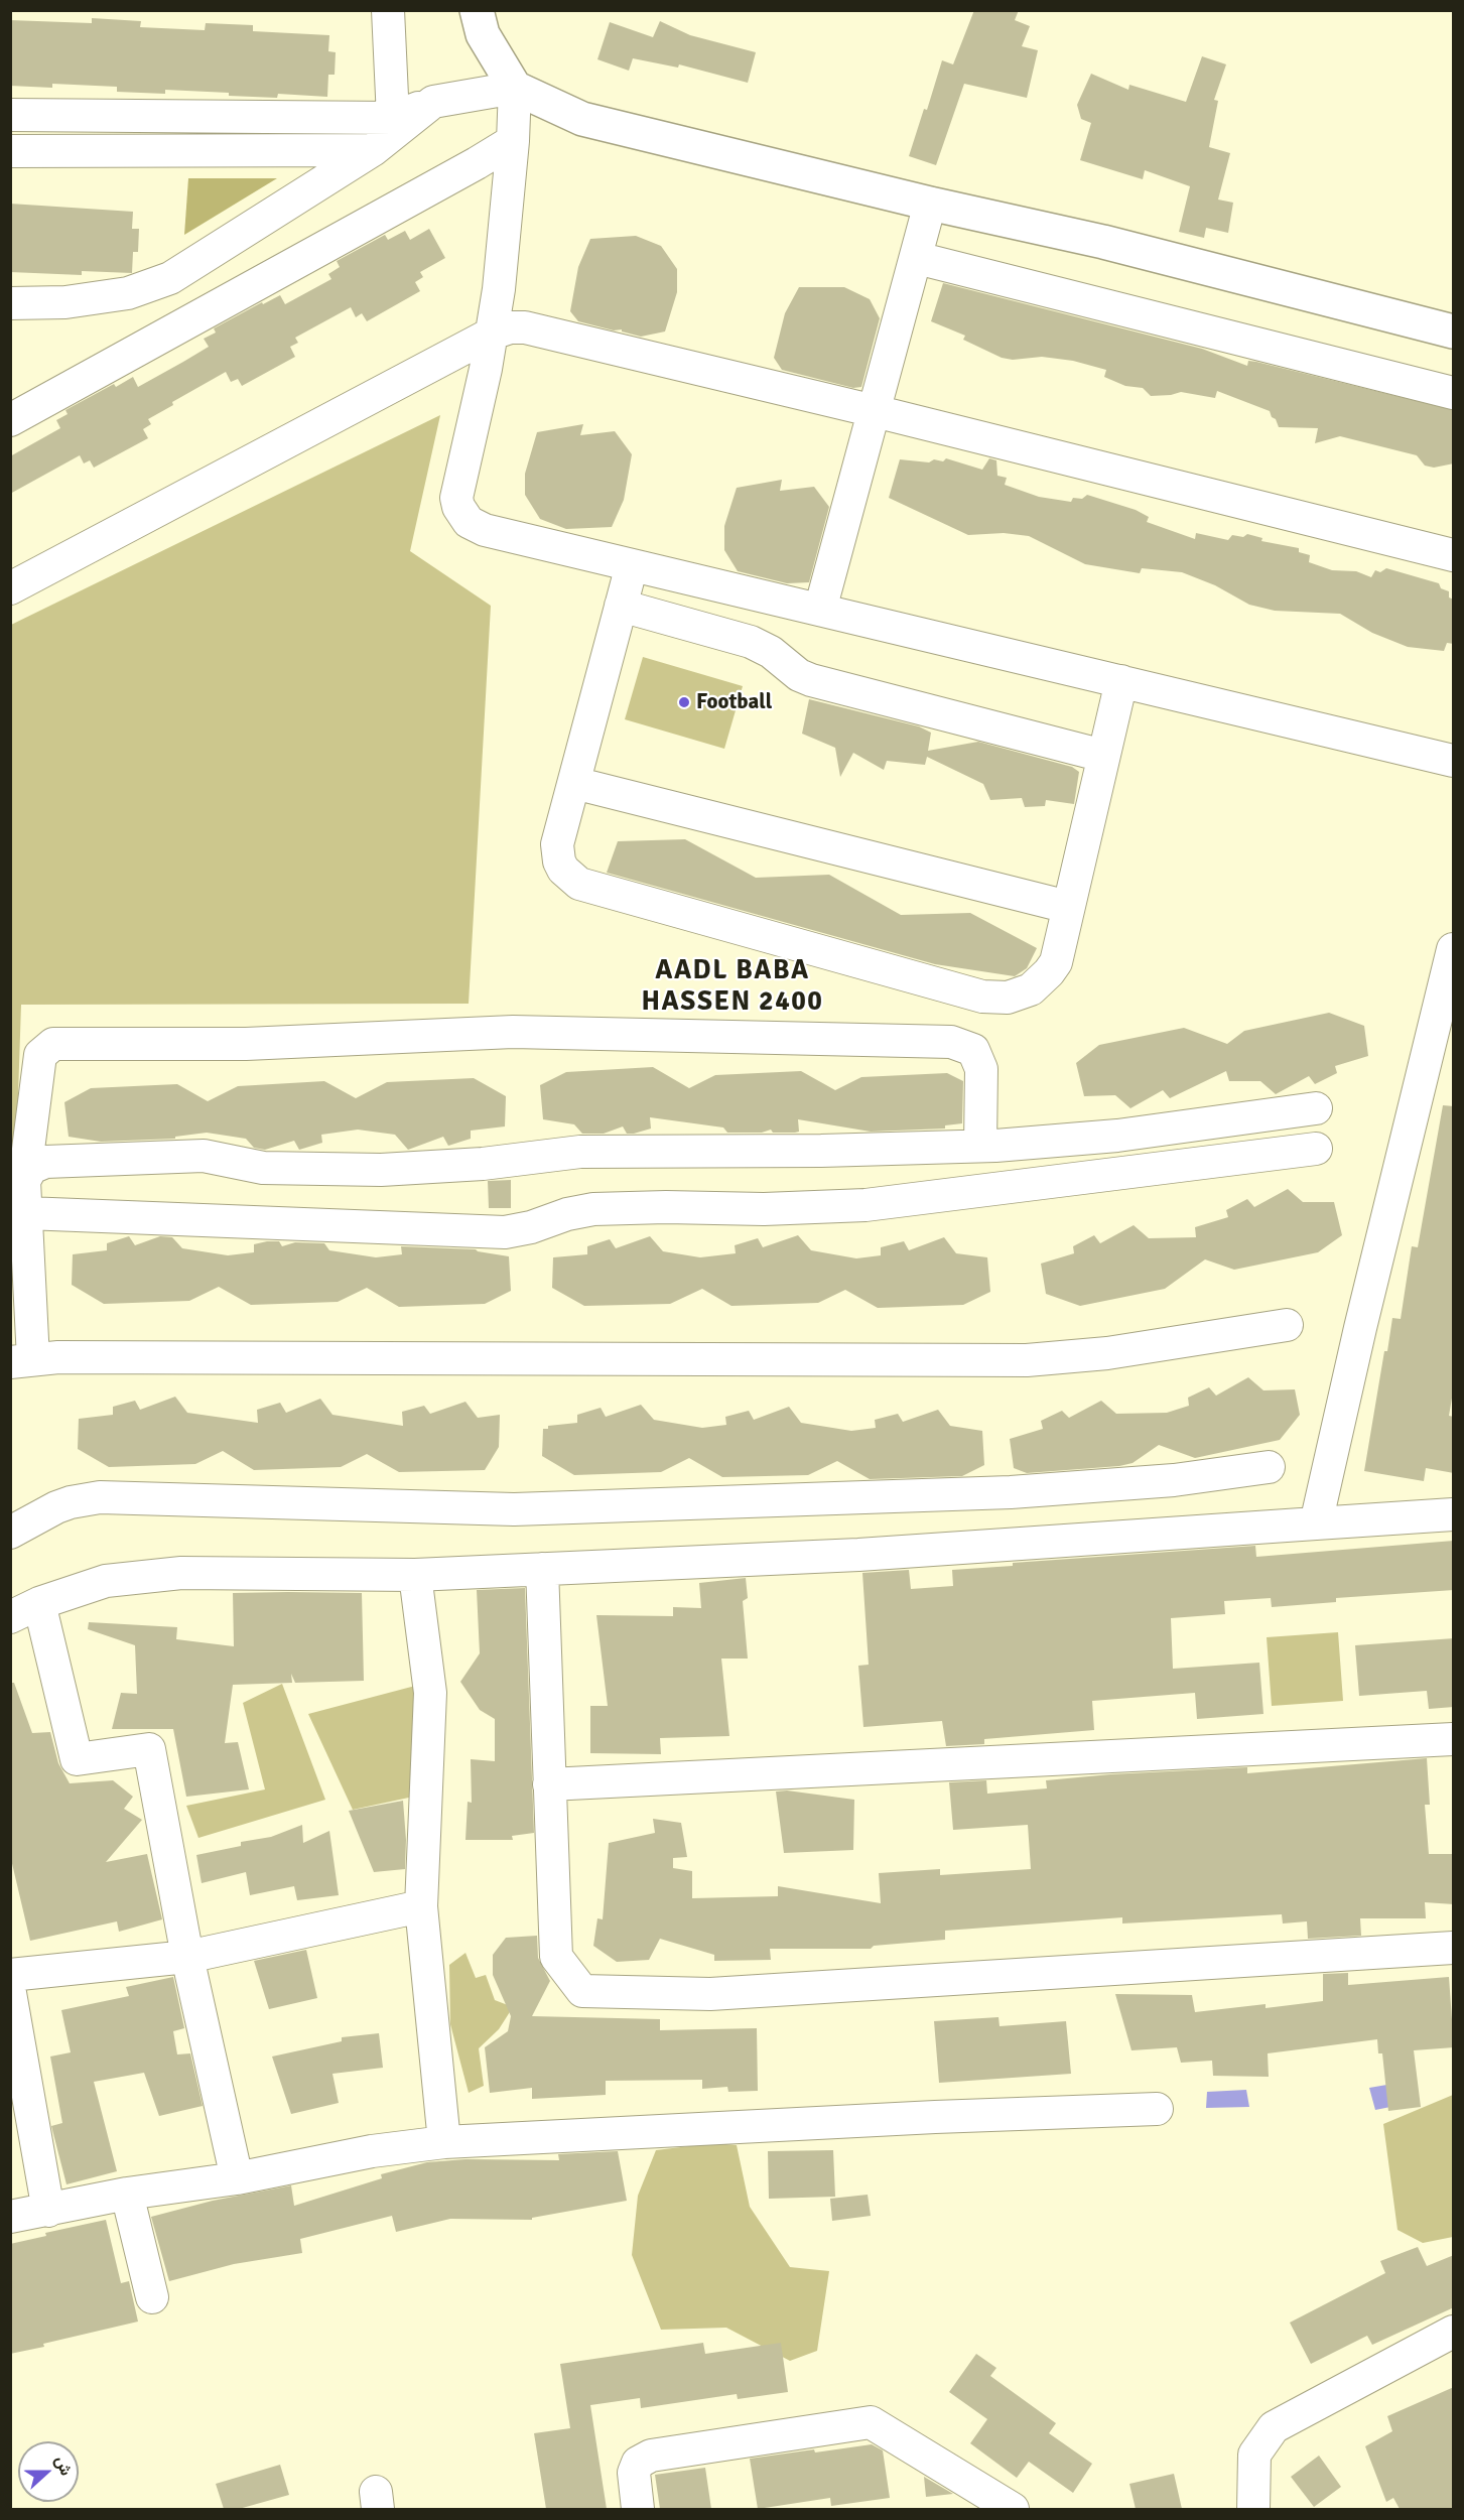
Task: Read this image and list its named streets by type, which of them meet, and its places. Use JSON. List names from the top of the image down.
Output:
{
  "districts": ["AADL BABA HASSEN 2400"],
  "places": ["Football"],
  "north": "right"
}
